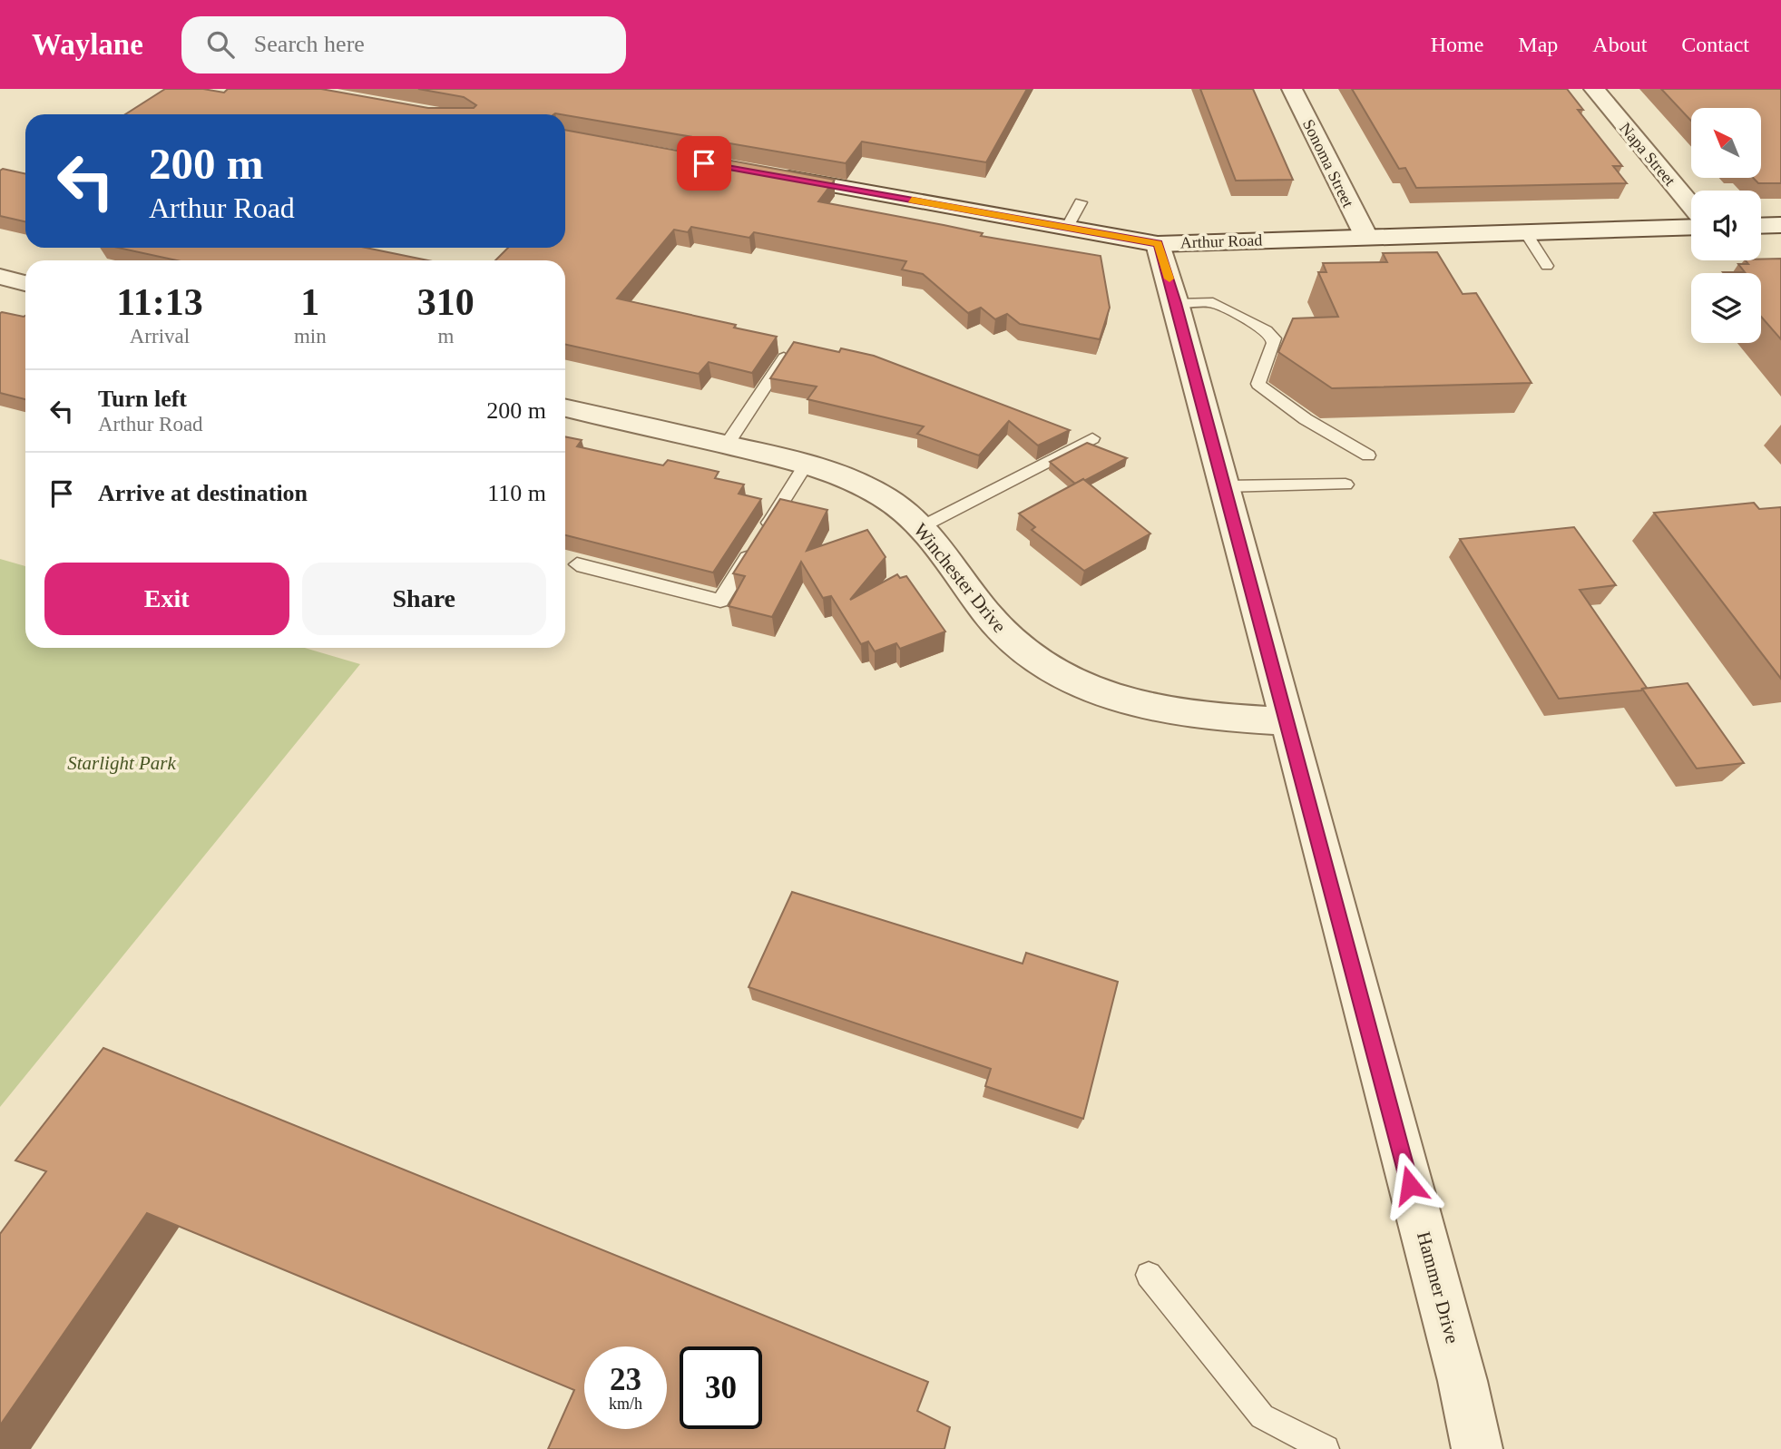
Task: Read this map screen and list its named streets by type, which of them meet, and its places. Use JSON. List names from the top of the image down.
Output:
{
  "streets": {
    "street": [
      "Napa Street",
      "Sonoma Street",
      "Arthur Road",
      "Winchester Drive",
      "Hammer Drive"
    ]
  },
  "crossings": [
    ["Sonoma Street", "Arthur Road"],
    ["Arthur Road", "Hammer Drive"],
    ["Winchester Drive", "Hammer Drive"]
  ],
  "parks": ["Starlight Park"],
  "north": "top left",
  "page": {
    "header": "Waylane",
    "search": "Search here",
    "nav": [
      "Home",
      "Map",
      "About",
      "Contact"
    ],
    "turn": ["200 m", "Arthur Road"],
    "eta": [
      "11:13",
      "Arrival",
      "1",
      "min",
      "310",
      "m"
    ],
    "list": [
      {
        "name": "Turn left",
        "note": "Arthur Road",
        "value": "200 m"
      },
      {
        "name": "Arrive at destination",
        "value": "110 m"
      }
    ],
    "buttons": ["Exit", "Share"],
    "speed": "23 km/h",
    "limit": "30"
  }
}
